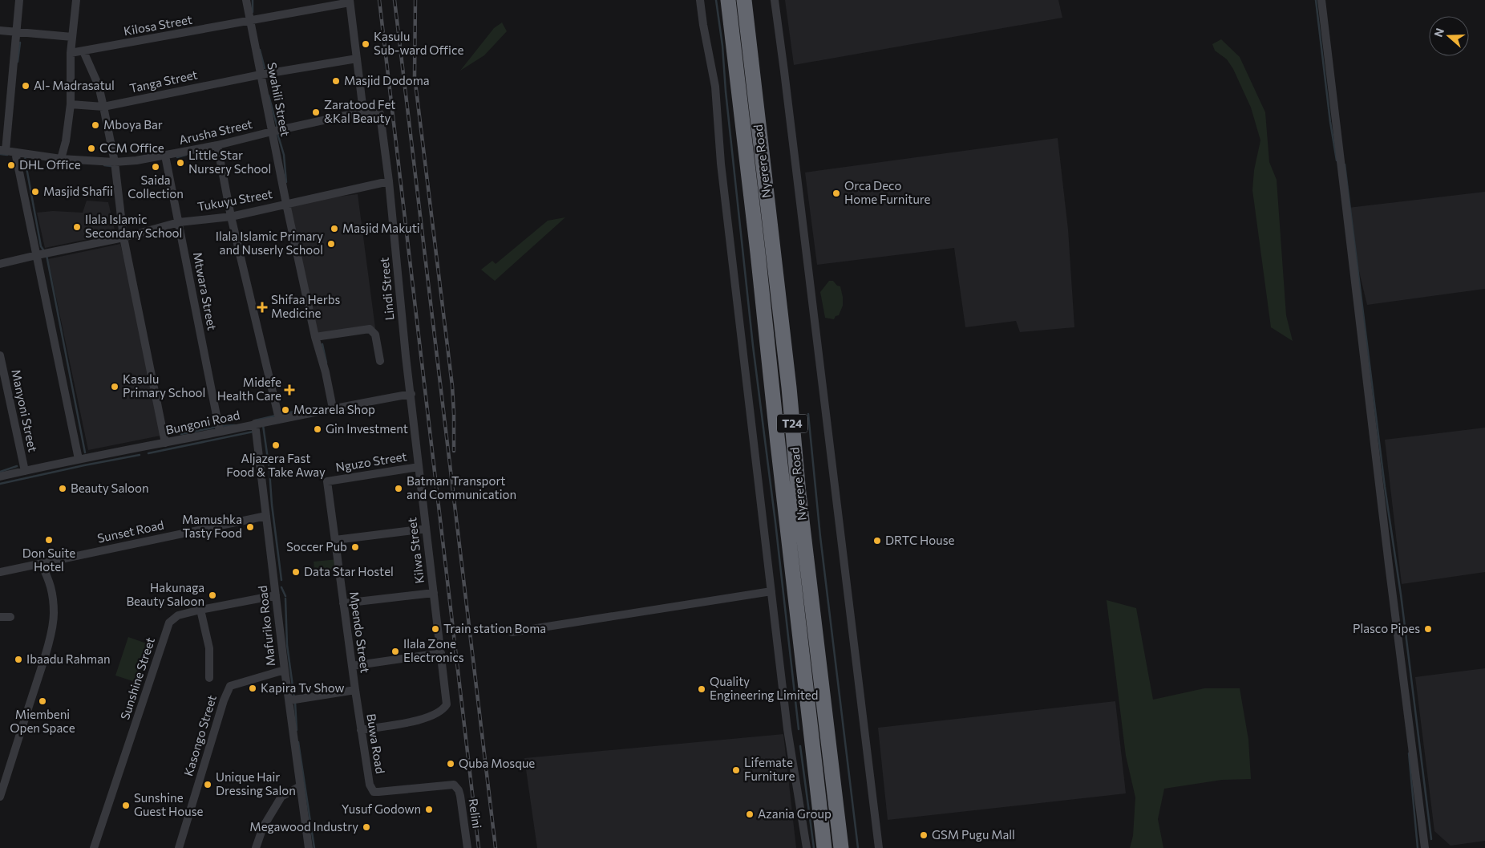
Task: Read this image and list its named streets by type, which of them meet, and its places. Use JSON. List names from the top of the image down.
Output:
{
  "streets": {
    "highway": ["Nyerere Road", "T24"],
    "street": [
      "Kilosa Street",
      "Tanga Street",
      "Swahili Street",
      "Arusha Street",
      "Tukuyu Street",
      "Lindi Street",
      "Mtwara Street",
      "Manyoni Street",
      "Bungoni Road",
      "Nguzo Street",
      "Sunset Road",
      "Kilwa Street",
      "Mafuriko Road",
      "Mpendo Street",
      "Sunshine Street",
      "Kasongo Street",
      "Buwa Road",
      "Relini"
    ]
  },
  "crossings": [
    ["Kilosa Street", "Swahili Street"],
    ["Tanga Street", "Swahili Street"],
    ["Swahili Street", "Arusha Street"],
    ["Swahili Street", "Tukuyu Street"],
    ["Arusha Street", "Lindi Street"],
    ["Arusha Street", "Mtwara Street"],
    ["Tukuyu Street", "Lindi Street"],
    ["Tukuyu Street", "Mtwara Street"],
    ["Lindi Street", "Bungoni Road"],
    ["Lindi Street", "Kilwa Street"],
    ["Mtwara Street", "Bungoni Road"],
    ["Manyoni Street", "Bungoni Road"],
    ["Bungoni Road", "Kilwa Street"],
    ["Bungoni Road", "Mafuriko Road"],
    ["Nguzo Street", "Kilwa Street"],
    ["Nguzo Street", "Mpendo Street"],
    ["Sunset Road", "Mafuriko Road"],
    ["Kilwa Street", "Buwa Road"],
    ["Mafuriko Road", "Sunshine Street"],
    ["Mafuriko Road", "Kasongo Street"],
    ["Mpendo Street", "Buwa Road"],
    ["Buwa Road", "Relini"]
  ],
  "places": {
    "other": [
      "Kasulu Sub-ward Office",
      "Masjid Dodoma",
      "Al- Madrasatul",
      "Zaratood Fet &Kal Beauty",
      "Mboya Bar",
      "CCM Office",
      "Little Star Nursery School",
      "DHL Office",
      "Saida Collection",
      "Masjid Shafii",
      "Orca Deco Home Furniture",
      "Ilala Islamic Secondary School",
      "Masjid Makuti",
      "Ilala Islamic Primary and Nuserly School",
      "Kasulu Primary School",
      "Mozarela Shop",
      "Gin Investment",
      "Aljazera Fast Food & Take Away",
      "Beauty Saloon",
      "Batman Transport and Communication",
      "Mamushka Tasty Food",
      "Don Suite Hotel",
      "DRTC House",
      "Soccer Pub",
      "Data Star Hostel",
      "Hakunaga Beauty Saloon",
      "Train station Boma",
      "Plasco Pipes",
      "Ilala Zone Electronics",
      "Ibaadu Rahman",
      "Kapira Tv Show",
      "Quality Engineering Limited",
      "Miembeni Open Space",
      "Quba Mosque",
      "Lifemate Furniture",
      "Unique Hair Dressing Salon",
      "Sunshine Guest House",
      "Yusuf Godown",
      "Azania Group",
      "Megawood Industry",
      "GSM Pugu Mall"
    ],
    "health": ["Shifaa Herbs Medicine", "Midefe Health Care"]
  },
  "north": "left"
}
